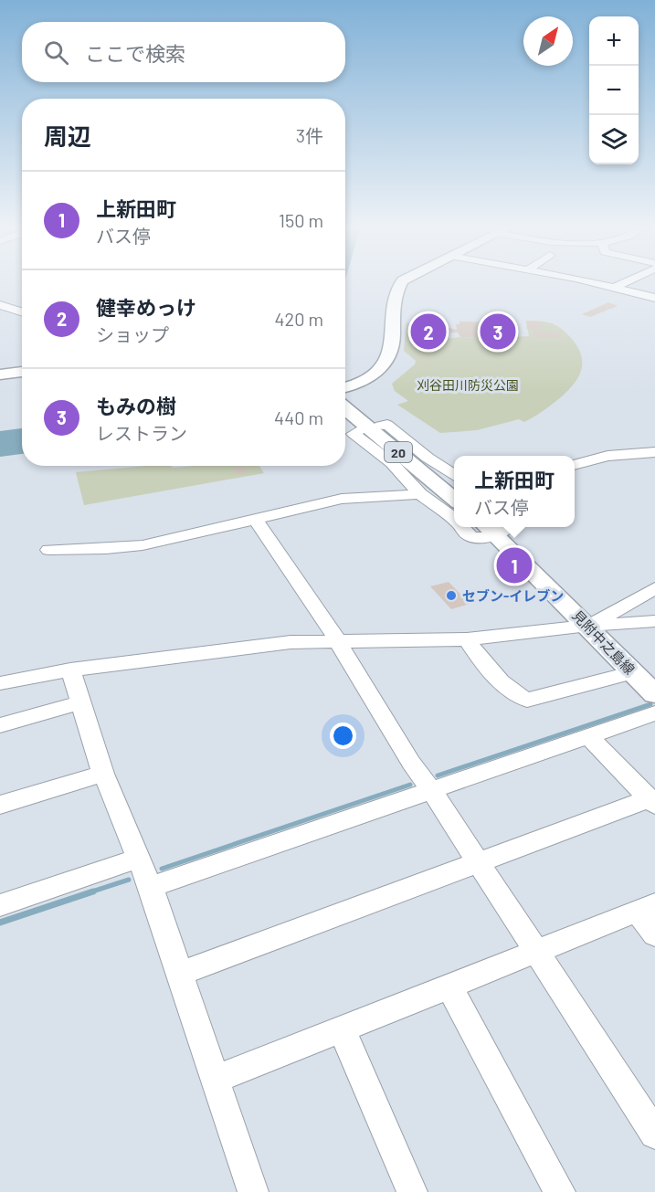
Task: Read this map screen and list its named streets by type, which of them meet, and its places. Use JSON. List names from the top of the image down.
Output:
{
  "streets": {
    "main road": ["20", "見附中之島線"]
  },
  "parks": ["刈谷田川防災公園"],
  "places": ["セブン-イレブン"],
  "north": "top right",
  "page": {
    "map_buttons": ["+", "−"],
    "search": "ここで検索",
    "heading": ["周辺", "3件"],
    "list": [
      {
        "mark": "1",
        "name": "上新田町",
        "note": "バス停",
        "value": "150 m"
      },
      {
        "mark": "2",
        "name": "健幸めっけ",
        "note": "ショップ",
        "value": "420 m"
      },
      {
        "mark": "3",
        "name": "もみの樹",
        "note": "レストラン",
        "value": "440 m"
      }
    ],
    "pins": ["2", "3", "1"],
    "popup": ["上新田町", "バス停"]
  }
}
